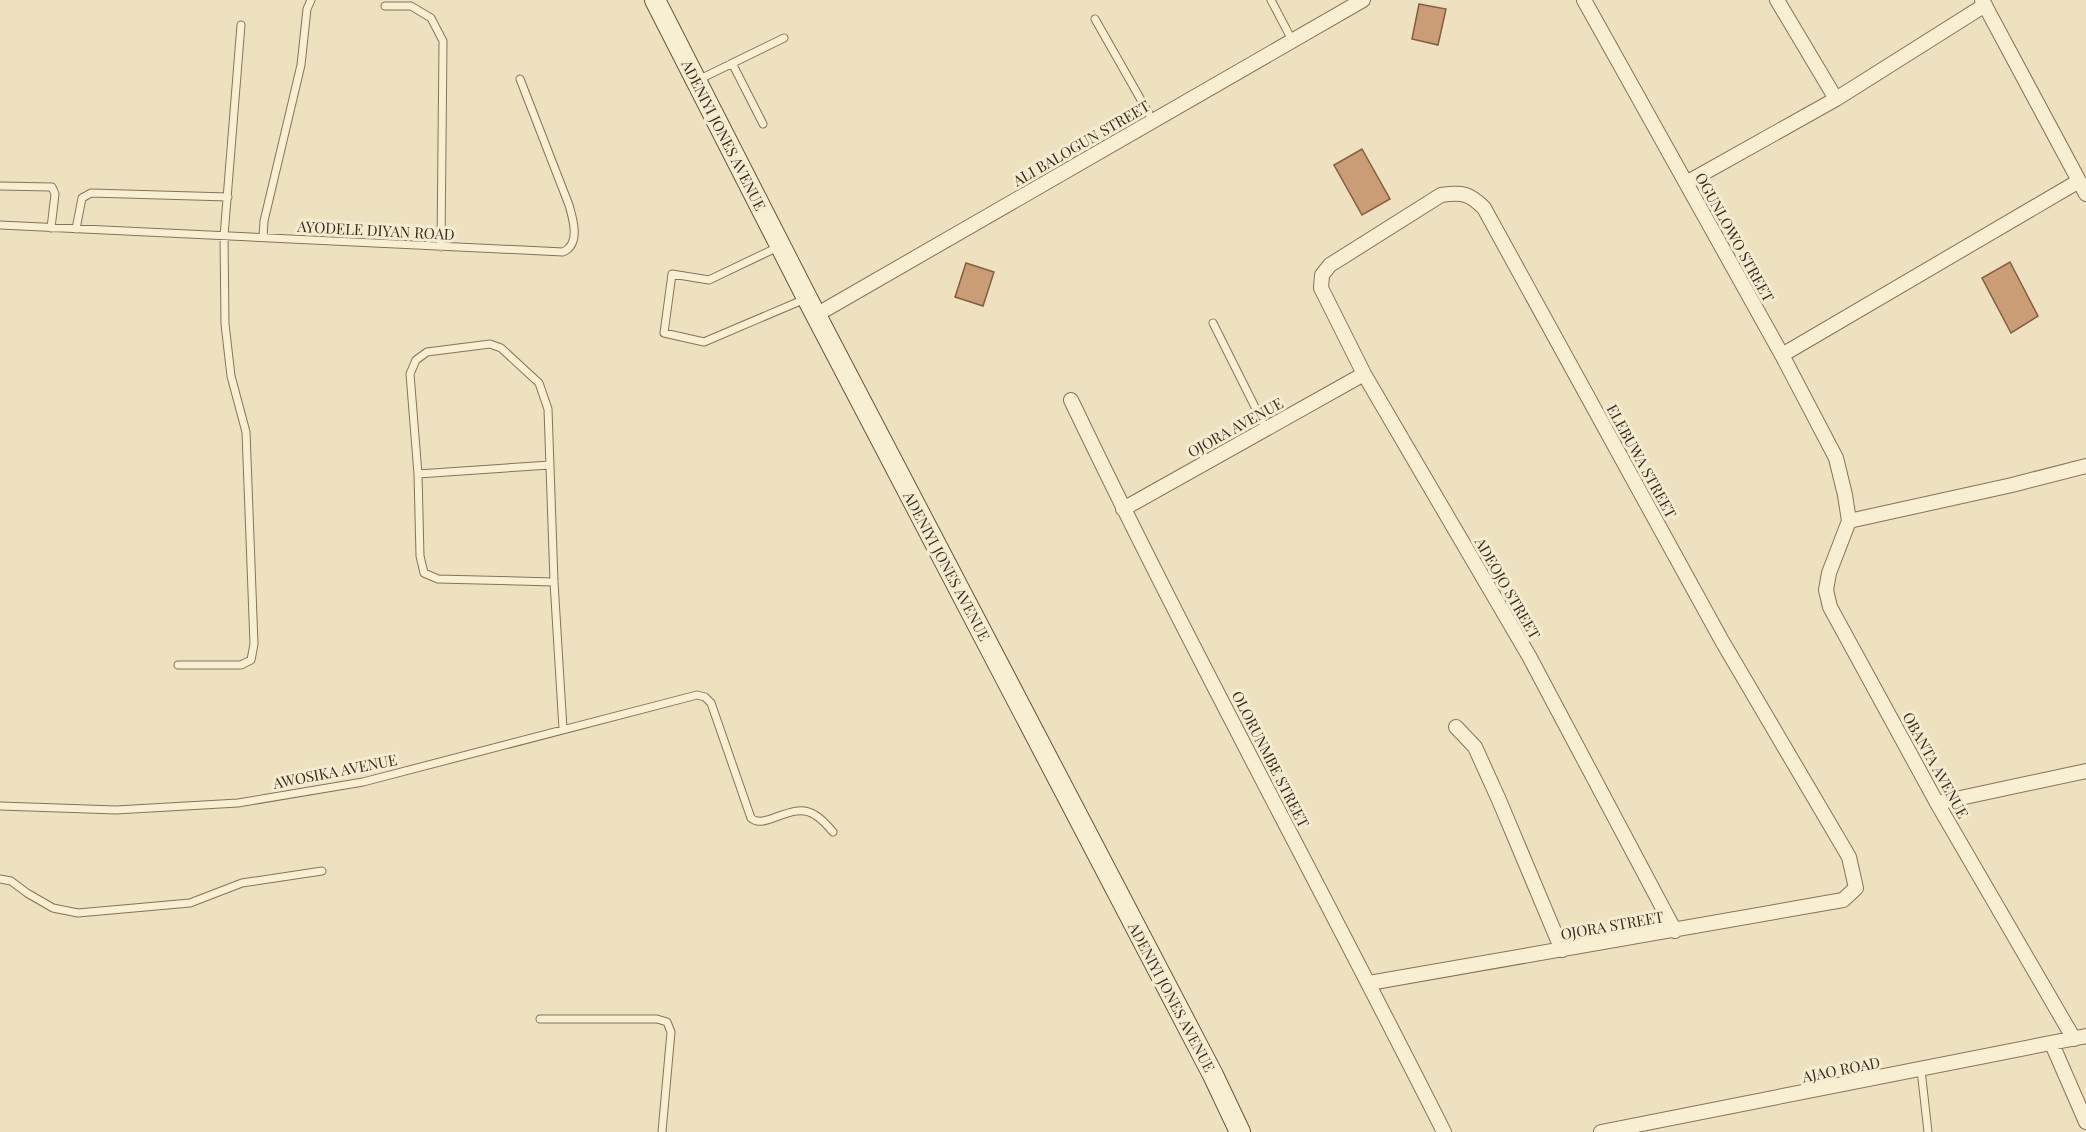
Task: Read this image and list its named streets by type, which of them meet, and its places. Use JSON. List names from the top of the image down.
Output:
{
  "streets": {
    "street": [
      "ADENIYI JONES AVENUE",
      "ALI BALOGUN STREET",
      "OGUNLOWO STREET",
      "OJORA AVENUE",
      "ELEBUWA STREET",
      "ADEOJO STREET",
      "OLORUNMBE STREET",
      "OBANTA AVENUE",
      "OJORA STREET",
      "AJAO ROAD"
    ],
    "lane": ["AYODELE DIYAN ROAD", "AWOSIKA AVENUE"]
  },
  "crossings": [
    ["ADENIYI JONES AVENUE", "ALI BALOGUN STREET"],
    ["OGUNLOWO STREET", "OBANTA AVENUE"],
    ["OJORA AVENUE", "ADEOJO STREET"],
    ["OJORA AVENUE", "OLORUNMBE STREET"],
    ["ELEBUWA STREET", "ADEOJO STREET"],
    ["ELEBUWA STREET", "OJORA STREET"],
    ["ADEOJO STREET", "OJORA STREET"],
    ["OLORUNMBE STREET", "OJORA STREET"],
    ["OBANTA AVENUE", "AJAO ROAD"]
  ]
}
